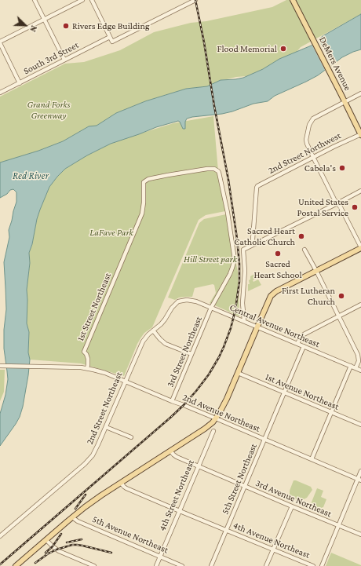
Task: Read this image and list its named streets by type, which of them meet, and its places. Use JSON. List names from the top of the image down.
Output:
{
  "streets": {
    "main road": ["DeMers Avenue"],
    "street": [
      "South 3rd Street",
      "2nd Street Northwest",
      "1st Street Northeast",
      "Central Avenue Northeast",
      "3rd Street Northeast",
      "1st Avenue Northeast",
      "2nd Street Northeast",
      "2nd Avenue Northeast",
      "5th Street Northeast",
      "4th Street Northeast",
      "3rd Avenue Northeast",
      "5th Avenue Northeast",
      "4th Avenue Northeast"
    ]
  },
  "crossings": [
    ["DeMers Avenue", "2nd Street Northwest"],
    ["1st Street Northeast", "3rd Street Northeast"],
    ["1st Street Northeast", "2nd Avenue Northeast"],
    ["Central Avenue Northeast", "3rd Street Northeast"],
    ["Central Avenue Northeast", "2nd Street Northeast"],
    ["Central Avenue Northeast", "5th Street Northeast"],
    ["3rd Street Northeast", "2nd Avenue Northeast"],
    ["1st Avenue Northeast", "5th Street Northeast"],
    ["2nd Street Northeast", "2nd Avenue Northeast"],
    ["2nd Avenue Northeast", "5th Street Northeast"],
    ["5th Street Northeast", "3rd Avenue Northeast"],
    ["5th Street Northeast", "4th Avenue Northeast"],
    ["4th Street Northeast", "3rd Avenue Northeast"],
    ["4th Street Northeast", "5th Avenue Northeast"],
    ["4th Street Northeast", "4th Avenue Northeast"]
  ],
  "water": ["Red River"],
  "parks": ["Grand Forks Greenway", "LaFave Park", "Hill Street park"],
  "places": [
    "Rivers Edge Building",
    "Flood Memorial",
    "Cabela's",
    "United States Postal Service",
    "Sacred Heart Catholic Church",
    "Sacred Heart School",
    "First Lutheran Church"
  ],
  "north": "bottom right"
}
